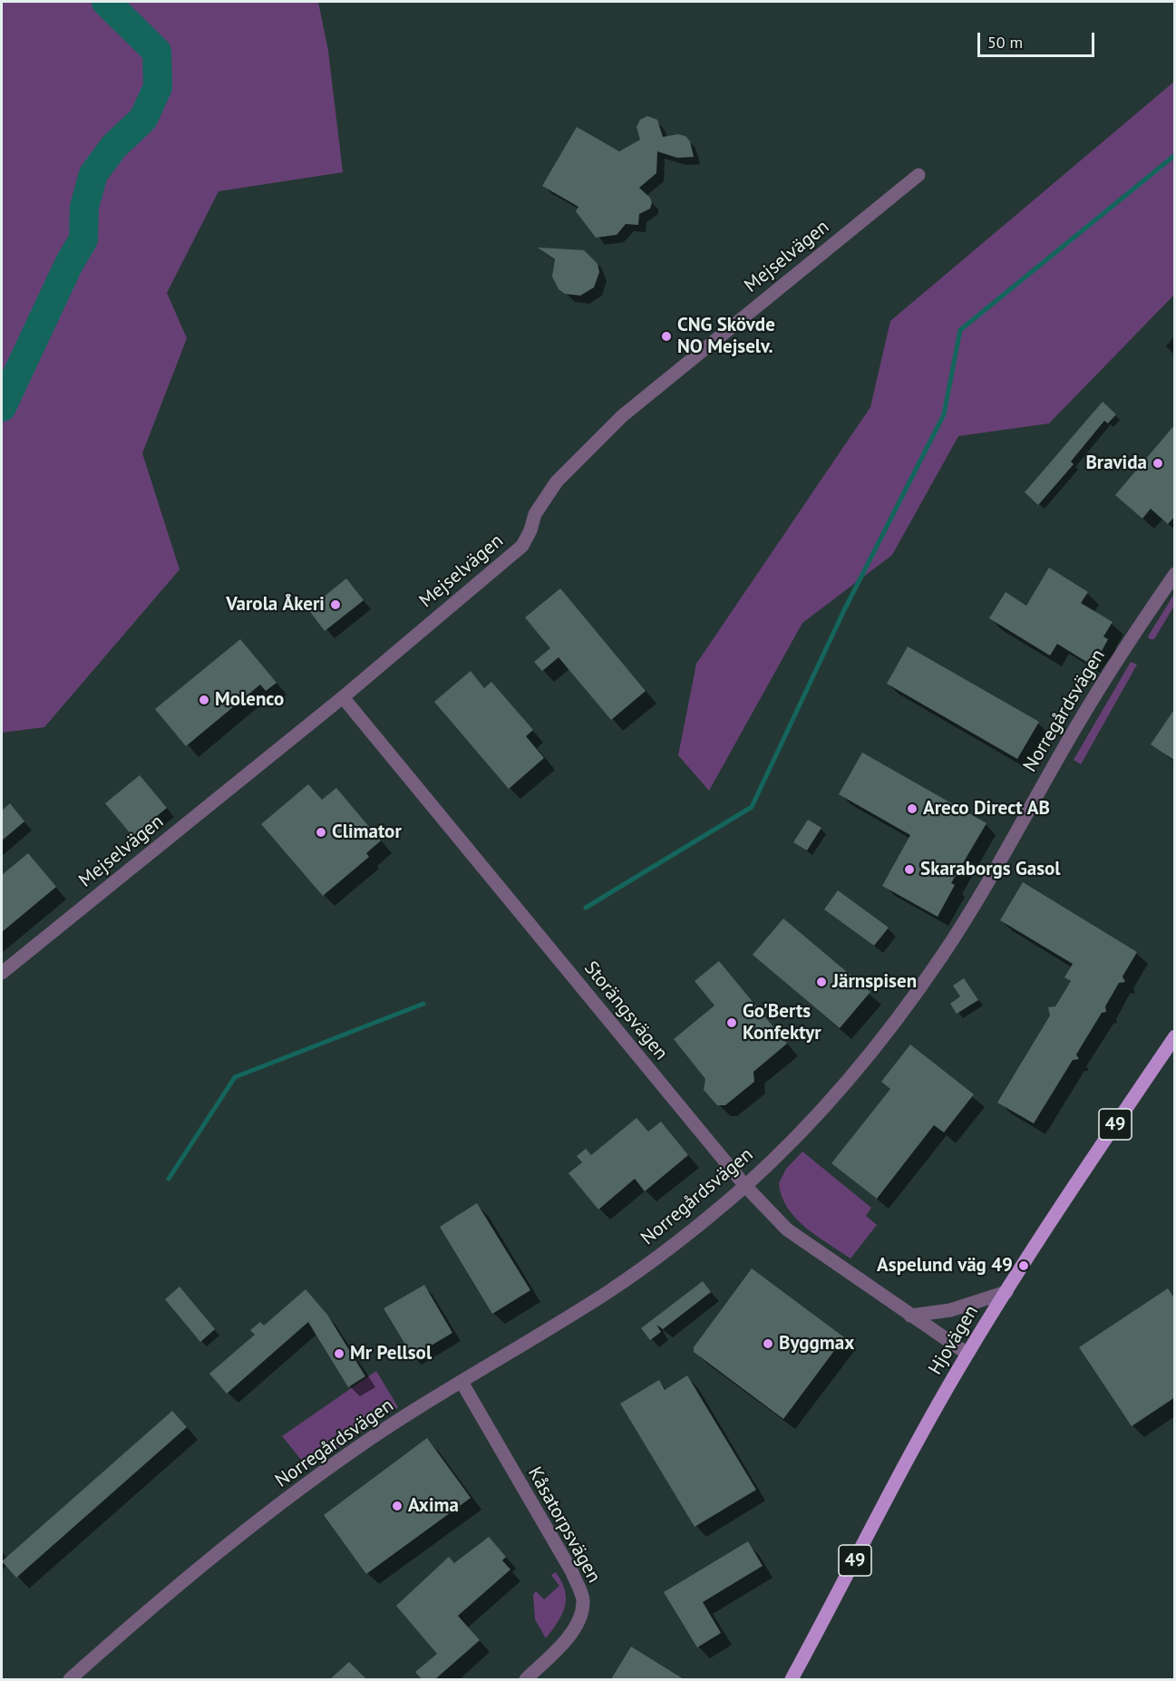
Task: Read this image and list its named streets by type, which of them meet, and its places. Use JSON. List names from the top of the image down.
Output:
{
  "streets": {
    "main road": ["49", "Hjovägen"],
    "street": [
      "Mejselvägen",
      "Norregårdsvägen",
      "Storängsvägen",
      "Kåsatorpsvägen"
    ]
  },
  "crossings": [
    ["Mejselvägen", "Storängsvägen"],
    ["Norregårdsvägen", "Storängsvägen"],
    ["Norregårdsvägen", "Kåsatorpsvägen"],
    ["Storängsvägen", "Hjovägen"]
  ],
  "places": [
    "CNG Skövde NO Mejselv.",
    "Bravida",
    "Varola Åkeri",
    "Molenco",
    "Areco Direct AB",
    "Climator",
    "Skaraborgs Gasol",
    "Järnspisen",
    "Go'Berts Konfektyr",
    "Aspelund väg 49",
    "Byggmax",
    "Mr Pellsol",
    "Axima"
  ],
  "scale_bar": "50 m"
}
